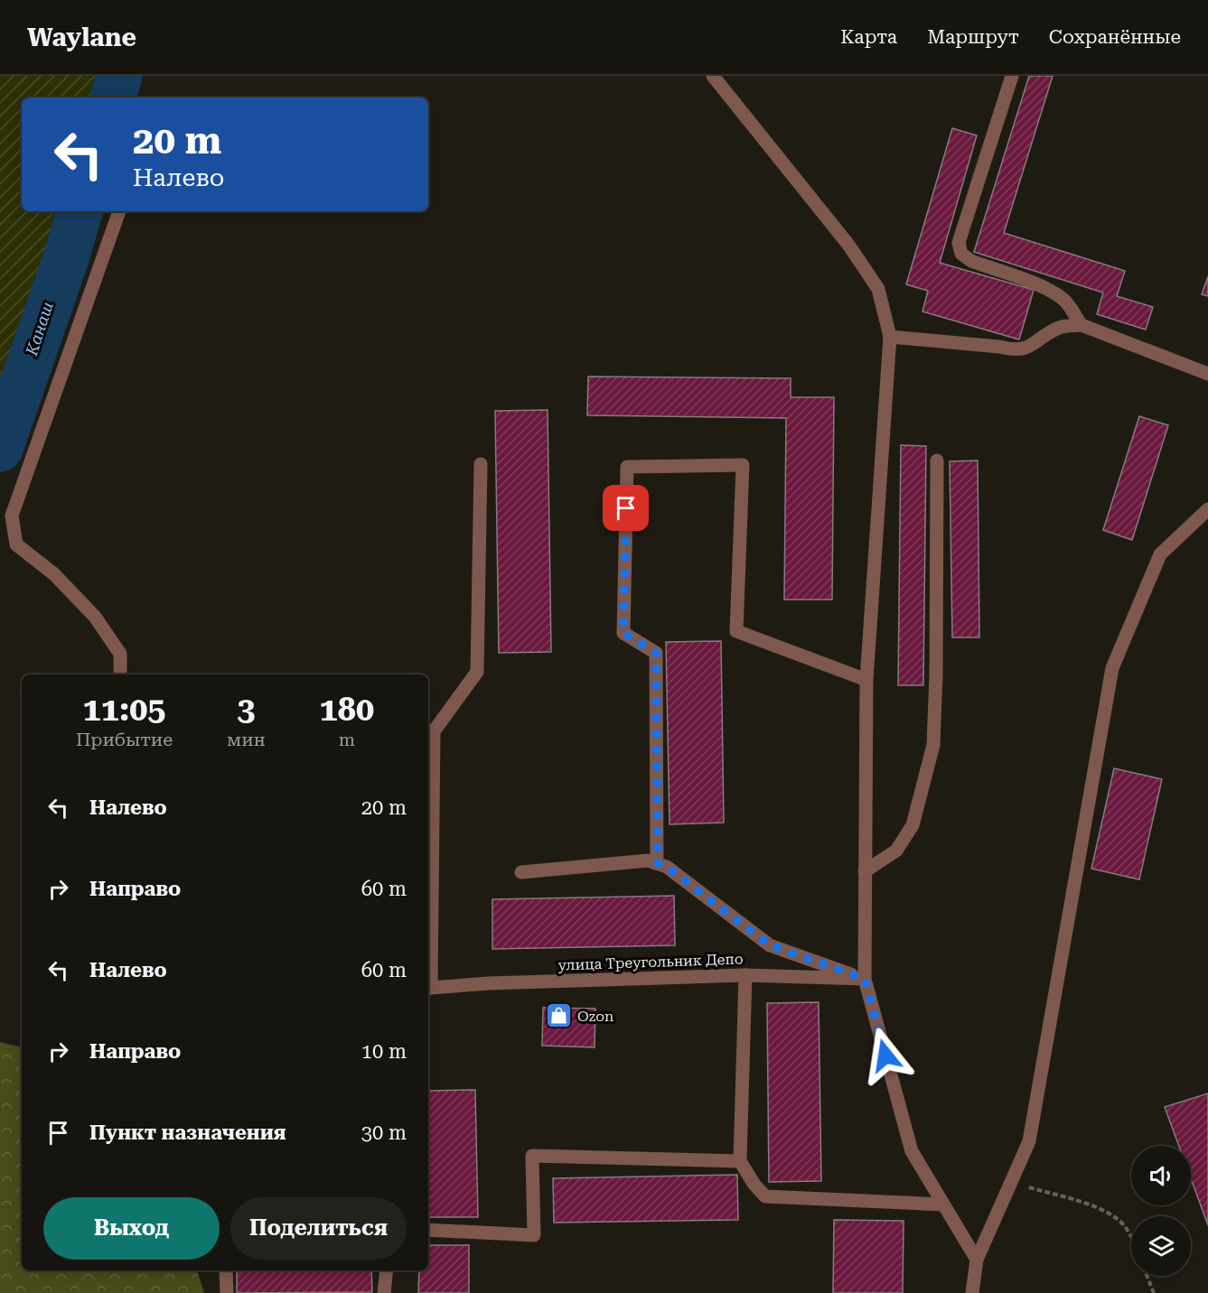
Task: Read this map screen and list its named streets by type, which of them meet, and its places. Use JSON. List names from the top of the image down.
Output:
{
  "streets": {
    "street": ["улица Треугольник Депо"]
  },
  "water": ["Канаш"],
  "places": {
    "shop": ["Ozon"]
  },
  "page": {
    "header": "Waylane",
    "nav": ["Карта", "Маршрут", "Сохранённые"],
    "turn": ["20 m", "Налево"],
    "eta": [
      "11:05",
      "Прибытие",
      "3",
      "мин",
      "180",
      "m"
    ],
    "list": [
      {
        "name": "Налево",
        "value": "20 m"
      },
      {
        "name": "Направо",
        "value": "60 m"
      },
      {
        "name": "Налево",
        "value": "60 m"
      },
      {
        "name": "Направо",
        "value": "10 m"
      },
      {
        "name": "Пункт назначения",
        "value": "30 m"
      }
    ],
    "buttons": ["Выход", "Поделиться"]
  }
}
